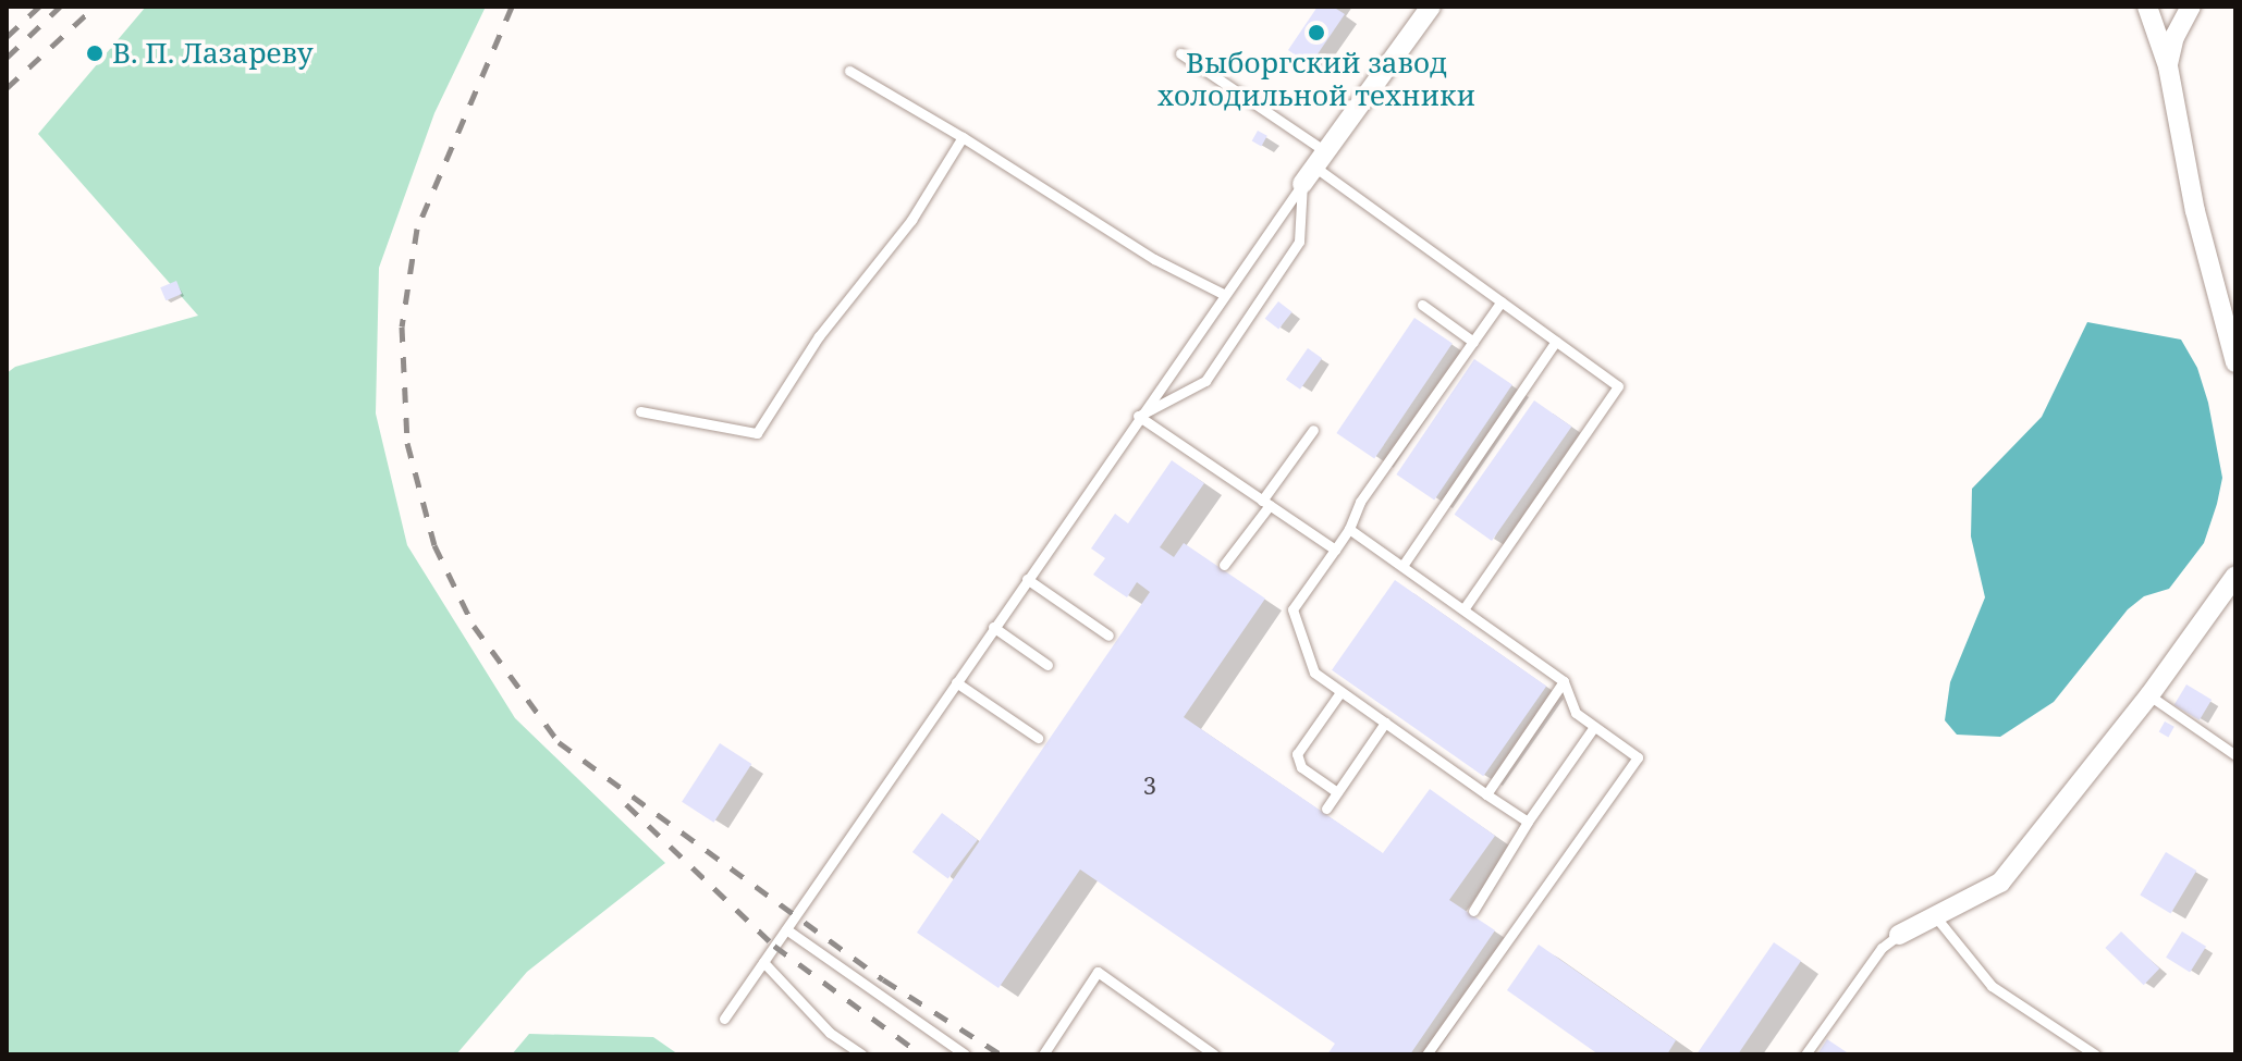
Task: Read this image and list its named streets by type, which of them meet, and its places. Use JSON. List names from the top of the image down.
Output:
{
  "places": ["Выборгский завод холодильной техники", "В. П. Лазареву"],
  "house_numbers": ["3"]
}
